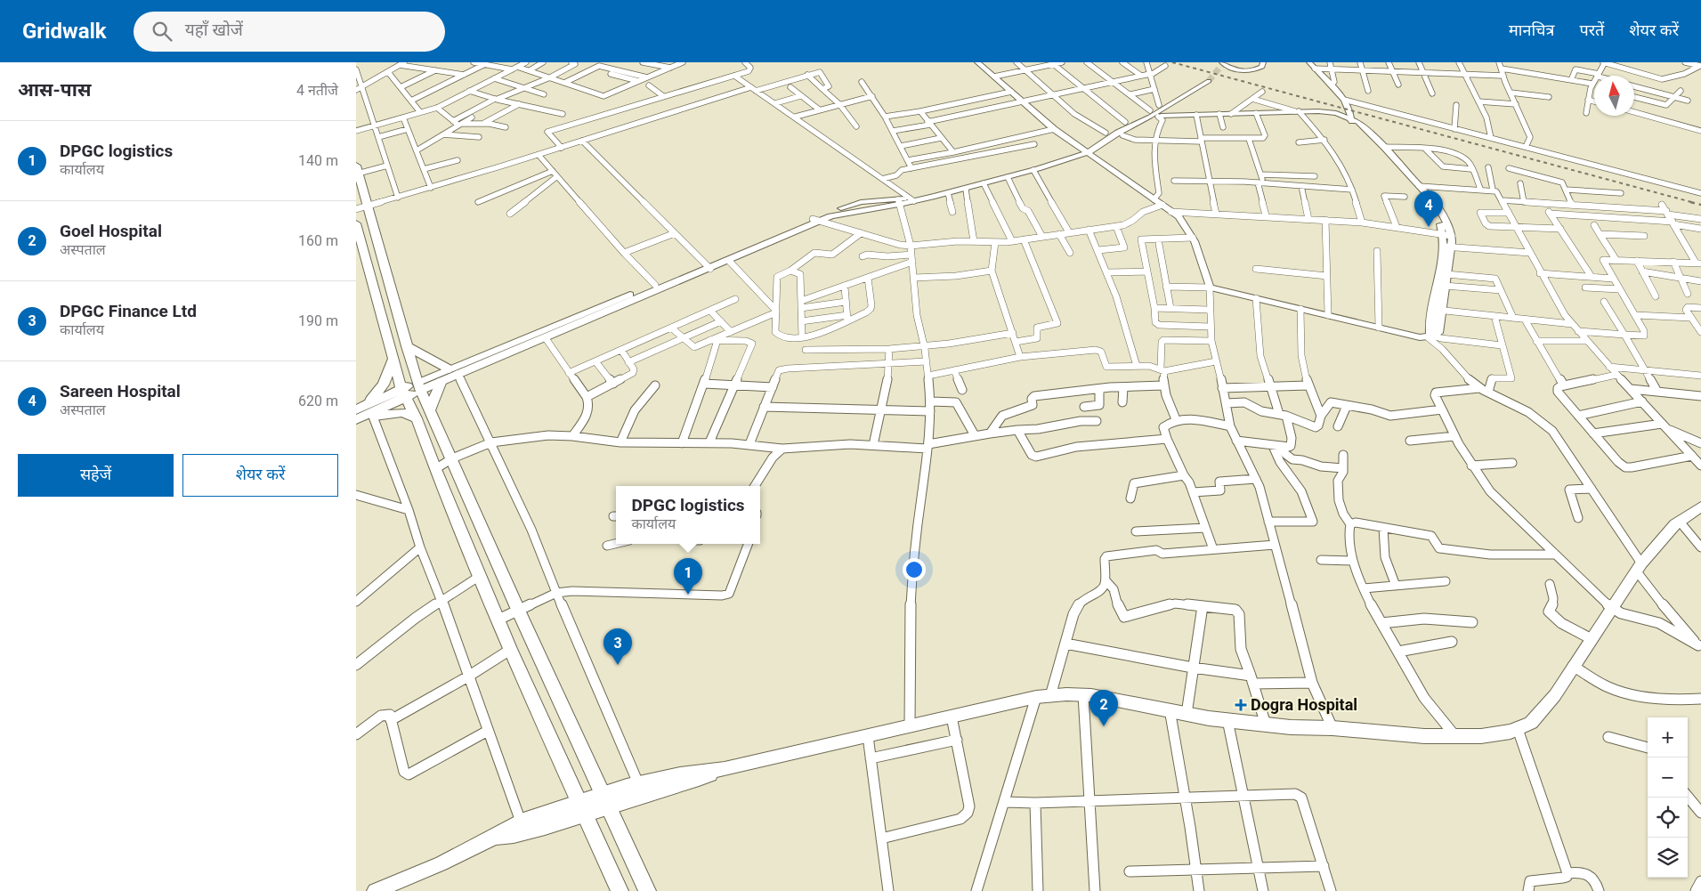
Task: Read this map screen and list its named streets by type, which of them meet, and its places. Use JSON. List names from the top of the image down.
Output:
{
  "places": {
    "health": ["Dogra Hospital"]
  },
  "north": "top",
  "page": {
    "header": "Gridwalk",
    "search": "यहाँ खोजें",
    "nav": ["मानचित्र", "परतें", "शेयर करें"],
    "heading": ["आस-पास", "4 नतीजे"],
    "list": [
      {
        "mark": "1",
        "name": "DPGC logistics",
        "note": "कार्यालय",
        "value": "140 m"
      },
      {
        "mark": "2",
        "name": "Goel Hospital",
        "note": "अस्पताल",
        "value": "160 m"
      },
      {
        "mark": "3",
        "name": "DPGC Finance Ltd",
        "note": "कार्यालय",
        "value": "190 m"
      },
      {
        "mark": "4",
        "name": "Sareen Hospital",
        "note": "अस्पताल",
        "value": "620 m"
      }
    ],
    "pins": [
      "4",
      "1",
      "3",
      "2"
    ],
    "buttons": ["सहेजें", "शेयर करें"],
    "popup": ["DPGC logistics", "कार्यालय"],
    "map_buttons": ["+", "−"]
  }
}
